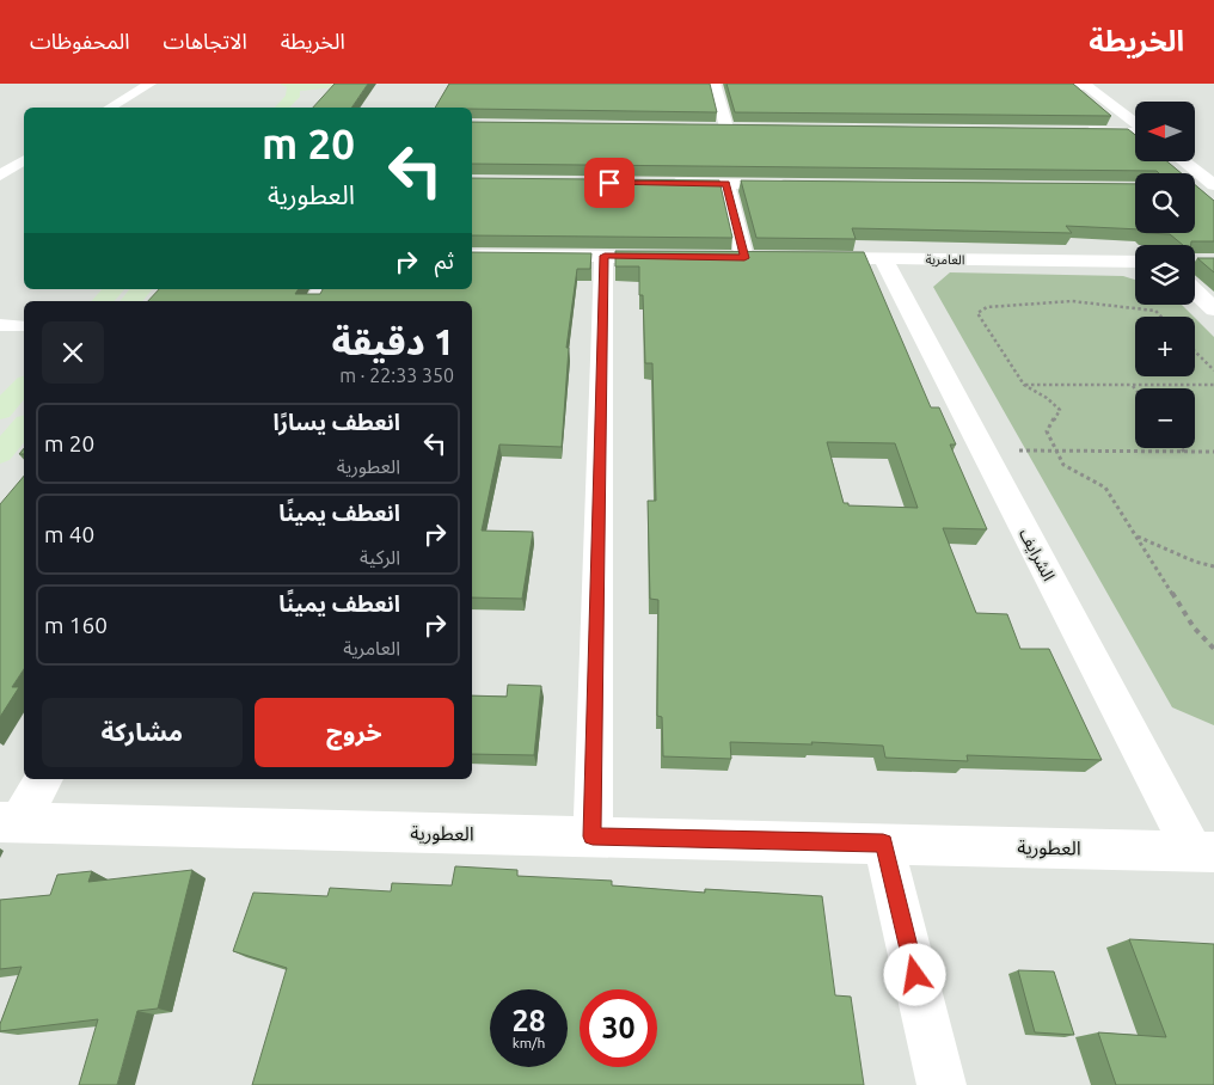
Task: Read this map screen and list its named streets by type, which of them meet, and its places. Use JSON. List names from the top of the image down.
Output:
{
  "streets": {
    "street": ["العامرية", "الشرايف", "العطورية"]
  },
  "crossings": [
    ["العامرية", "الشرايف"],
    ["الشرايف", "العطورية"]
  ],
  "north": "left",
  "page": {
    "header": "الخريطة",
    "nav": ["الخريطة", "الاتجاهات", "المحفوظات"],
    "map_buttons": ["+", "−"],
    "turn": ["20 m", "العطورية"],
    "then": "ثم",
    "heading": ["1 دقيقة", "350 m · 22:33"],
    "list": [
      {
        "name": "انعطف يسارًا",
        "note": "العطورية",
        "value": "20 m"
      },
      {
        "name": "انعطف يمينًا",
        "note": "الركية",
        "value": "40 m"
      },
      {
        "name": "انعطف يمينًا",
        "note": "العامرية",
        "value": "160 m"
      }
    ],
    "buttons": ["خروج", "مشاركة"],
    "speed": "28 km/h",
    "limit": "30"
  }
}
